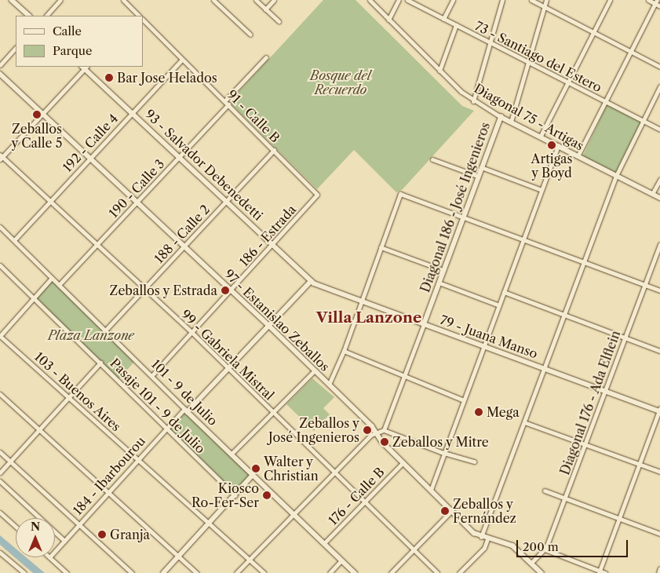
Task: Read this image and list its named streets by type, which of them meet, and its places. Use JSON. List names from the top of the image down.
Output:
{
  "streets": {
    "street": [
      "73 - Santiago del Estero",
      "91 - Calle B",
      "Diagonal 75 - Artigas",
      "192 - Calle 4",
      "93 - Salvador Debenedetti",
      "190 - Calle 3",
      "Diagonal 186 - José Ingenieros",
      "188 - Calle 2",
      "186 - Estrada",
      "97 - Estanislao Zeballos",
      "79 - Juana Manso",
      "99 - Gabriela Mistral",
      "103 - Buenos Aires",
      "101 - 9 de Julio",
      "Diagonal 176 - Ada Elflein",
      "Pasaje 101 - 9 de Julio",
      "184 - Ibarbourou",
      "176 - Calle B"
    ]
  },
  "crossings": [
    ["73 - Santiago del Estero", "Diagonal 186 - José Ingenieros"],
    ["91 - Calle B", "192 - Calle 4"],
    ["91 - Calle B", "190 - Calle 3"],
    ["91 - Calle B", "188 - Calle 2"],
    ["91 - Calle B", "186 - Estrada"],
    ["Diagonal 75 - Artigas", "Diagonal 186 - José Ingenieros"],
    ["192 - Calle 4", "93 - Salvador Debenedetti"],
    ["192 - Calle 4", "97 - Estanislao Zeballos"],
    ["192 - Calle 4", "99 - Gabriela Mistral"],
    ["192 - Calle 4", "101 - 9 de Julio"],
    ["93 - Salvador Debenedetti", "190 - Calle 3"],
    ["93 - Salvador Debenedetti", "188 - Calle 2"],
    ["93 - Salvador Debenedetti", "186 - Estrada"],
    ["93 - Salvador Debenedetti", "79 - Juana Manso"],
    ["93 - Salvador Debenedetti", "184 - Ibarbourou"],
    ["190 - Calle 3", "97 - Estanislao Zeballos"],
    ["190 - Calle 3", "99 - Gabriela Mistral"],
    ["190 - Calle 3", "101 - 9 de Julio"],
    ["Diagonal 186 - José Ingenieros", "79 - Juana Manso"],
    ["188 - Calle 2", "97 - Estanislao Zeballos"],
    ["188 - Calle 2", "99 - Gabriela Mistral"],
    ["188 - Calle 2", "101 - 9 de Julio"],
    ["186 - Estrada", "97 - Estanislao Zeballos"],
    ["186 - Estrada", "99 - Gabriela Mistral"],
    ["186 - Estrada", "101 - 9 de Julio"],
    ["97 - Estanislao Zeballos", "Diagonal 176 - Ada Elflein"],
    ["97 - Estanislao Zeballos", "184 - Ibarbourou"],
    ["97 - Estanislao Zeballos", "176 - Calle B"],
    ["79 - Juana Manso", "Diagonal 176 - Ada Elflein"],
    ["79 - Juana Manso", "184 - Ibarbourou"],
    ["99 - Gabriela Mistral", "184 - Ibarbourou"],
    ["99 - Gabriela Mistral", "176 - Calle B"],
    ["103 - Buenos Aires", "184 - Ibarbourou"],
    ["101 - 9 de Julio", "184 - Ibarbourou"],
    ["101 - 9 de Julio", "176 - Calle B"],
    ["Pasaje 101 - 9 de Julio", "184 - Ibarbourou"]
  ],
  "districts": ["Villa Lanzone"],
  "parks": ["Bosque del Recuerdo", "Plaza Lanzone"],
  "places": [
    "Bar Jose Helados",
    "Zeballos y Calle 5",
    "Artigas y Boyd",
    "Zeballos y Estrada",
    "Mega",
    "Zeballos y José Ingenieros",
    "Zeballos y Mitre",
    "Walter y Christian",
    "Kiosco Ro-Fer-Ser",
    "Zeballos y Fernández",
    "Granja"
  ],
  "legend": ["Calle", "Parque"],
  "scale_bar": "200 m",
  "north": "top"
}
